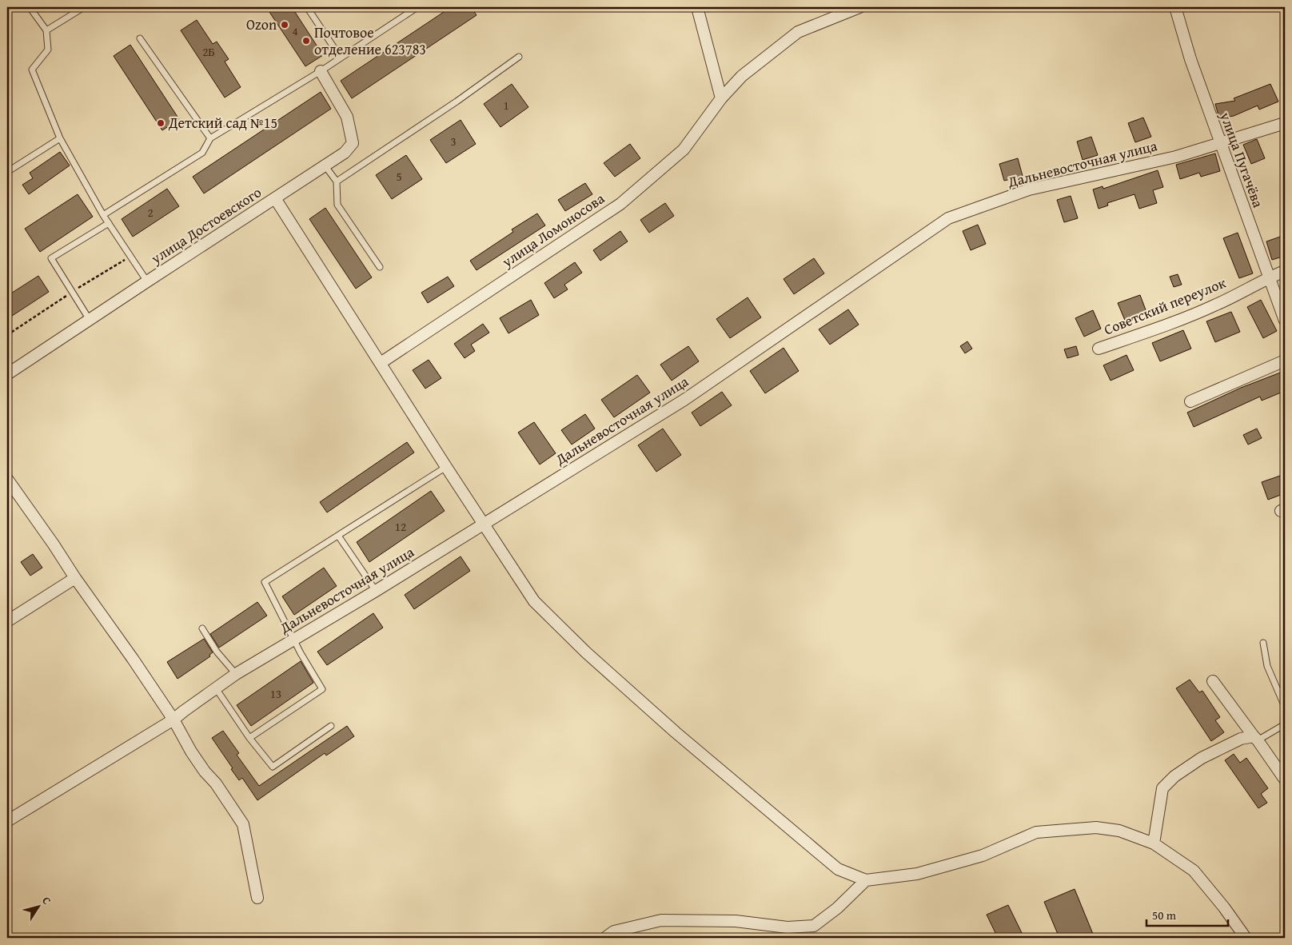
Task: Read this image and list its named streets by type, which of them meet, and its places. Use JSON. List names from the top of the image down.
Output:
{
  "streets": {
    "street": [
      "улица Пугачёва",
      "Дальневосточная улица",
      "улица Достоевского",
      "улица Ломоносова",
      "Советский переулок"
    ]
  },
  "crossings": [
    ["улица Пугачёва", "Дальневосточная улица"],
    ["улица Пугачёва", "Советский переулок"]
  ],
  "places": ["Ozon", "Почтовое отделение 623783", "Детский сад №15"],
  "house_numbers": [
    "4",
    "2Б",
    "1",
    "3",
    "5",
    "2",
    "12",
    "13"
  ],
  "scale_bar": "50 m",
  "north": "top right"
}
